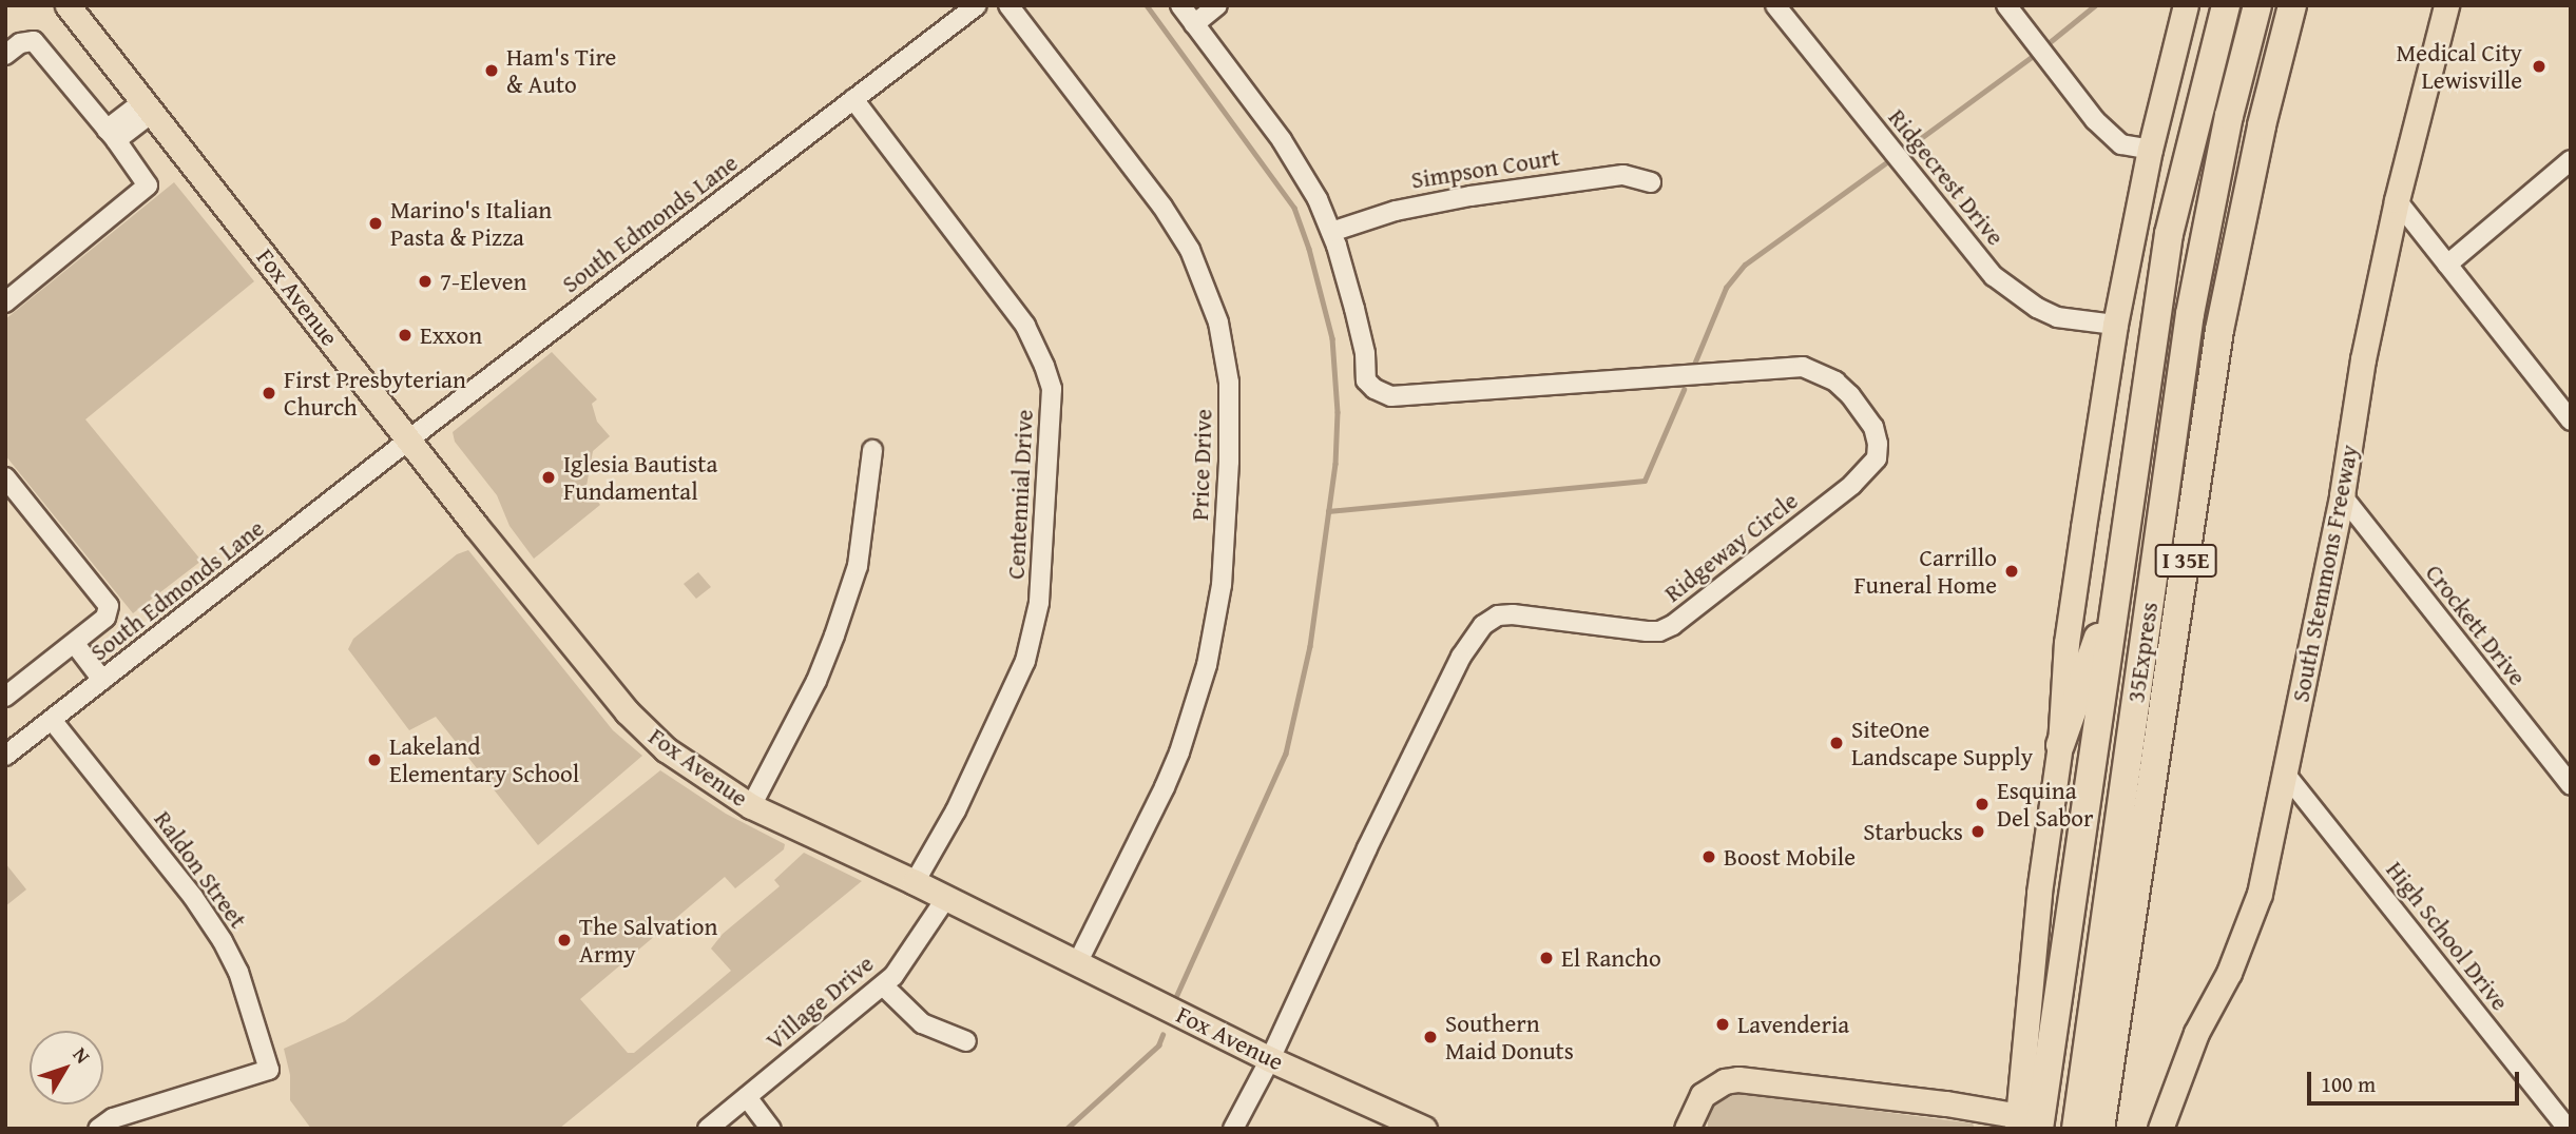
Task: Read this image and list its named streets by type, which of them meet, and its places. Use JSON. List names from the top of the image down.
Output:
{
  "streets": {
    "highway": ["I 35E", "35Express"],
    "main road": ["Fox Avenue", "South Stemmons Freeway"],
    "street": [
      "Simpson Court",
      "Ridgecrest Drive",
      "South Edmonds Lane",
      "Price Drive",
      "Centennial Drive",
      "Ridgeway Circle",
      "Crockett Drive",
      "Raldon Street",
      "High School Drive",
      "Village Drive"
    ]
  },
  "crossings": [
    ["Simpson Court", "Ridgeway Circle"],
    ["South Edmonds Lane", "Fox Avenue"],
    ["South Edmonds Lane", "Centennial Drive"],
    ["South Edmonds Lane", "Raldon Street"],
    ["Fox Avenue", "Price Drive"],
    ["Fox Avenue", "Centennial Drive"],
    ["Fox Avenue", "Ridgeway Circle"],
    ["Fox Avenue", "Village Drive"],
    ["South Stemmons Freeway", "Crockett Drive"],
    ["South Stemmons Freeway", "High School Drive"]
  ],
  "places": [
    "Medical City Lewisville",
    "Ham's Tire & Auto",
    "Marino's Italian Pasta & Pizza",
    "7-Eleven",
    "Exxon",
    "First Presbyterian Church",
    "Iglesia Bautista Fundamental",
    "Carrillo Funeral Home",
    "SiteOne Landscape Supply",
    "Lakeland Elementary School",
    "Esquina Del Sabor",
    "Starbucks",
    "Boost Mobile",
    "The Salvation Army",
    "El Rancho",
    "Lavenderia",
    "Southern Maid Donuts"
  ],
  "scale_bar": "100 m",
  "north": "top right"
}
